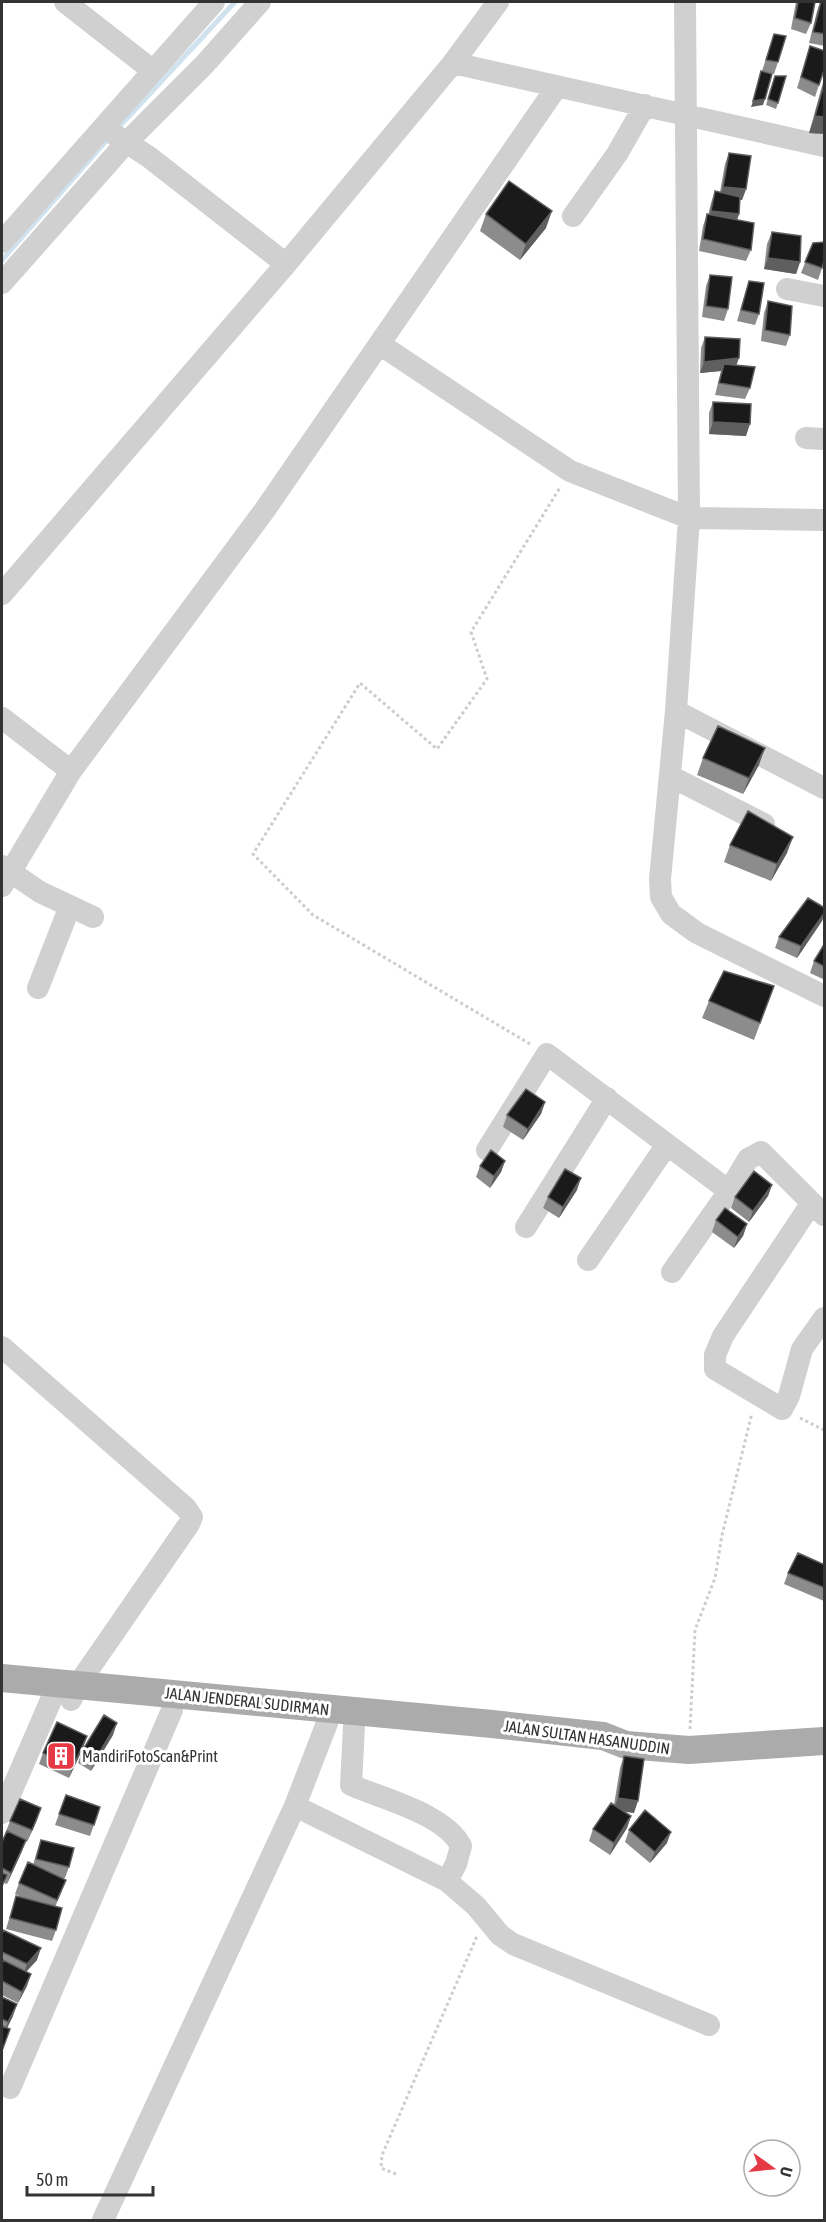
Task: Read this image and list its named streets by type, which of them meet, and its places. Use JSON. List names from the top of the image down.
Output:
{
  "streets": {
    "main road": ["JALAN JENDERAL SUDIRMAN", "JALAN SULTAN HASANUDDIN"]
  },
  "crossings": [
    ["JALAN JENDERAL SUDIRMAN", "JALAN SULTAN HASANUDDIN"]
  ],
  "places": {
    "building": ["MandiriFotoScan&Print"]
  },
  "scale_bar": "50 m",
  "north": "right"
}
